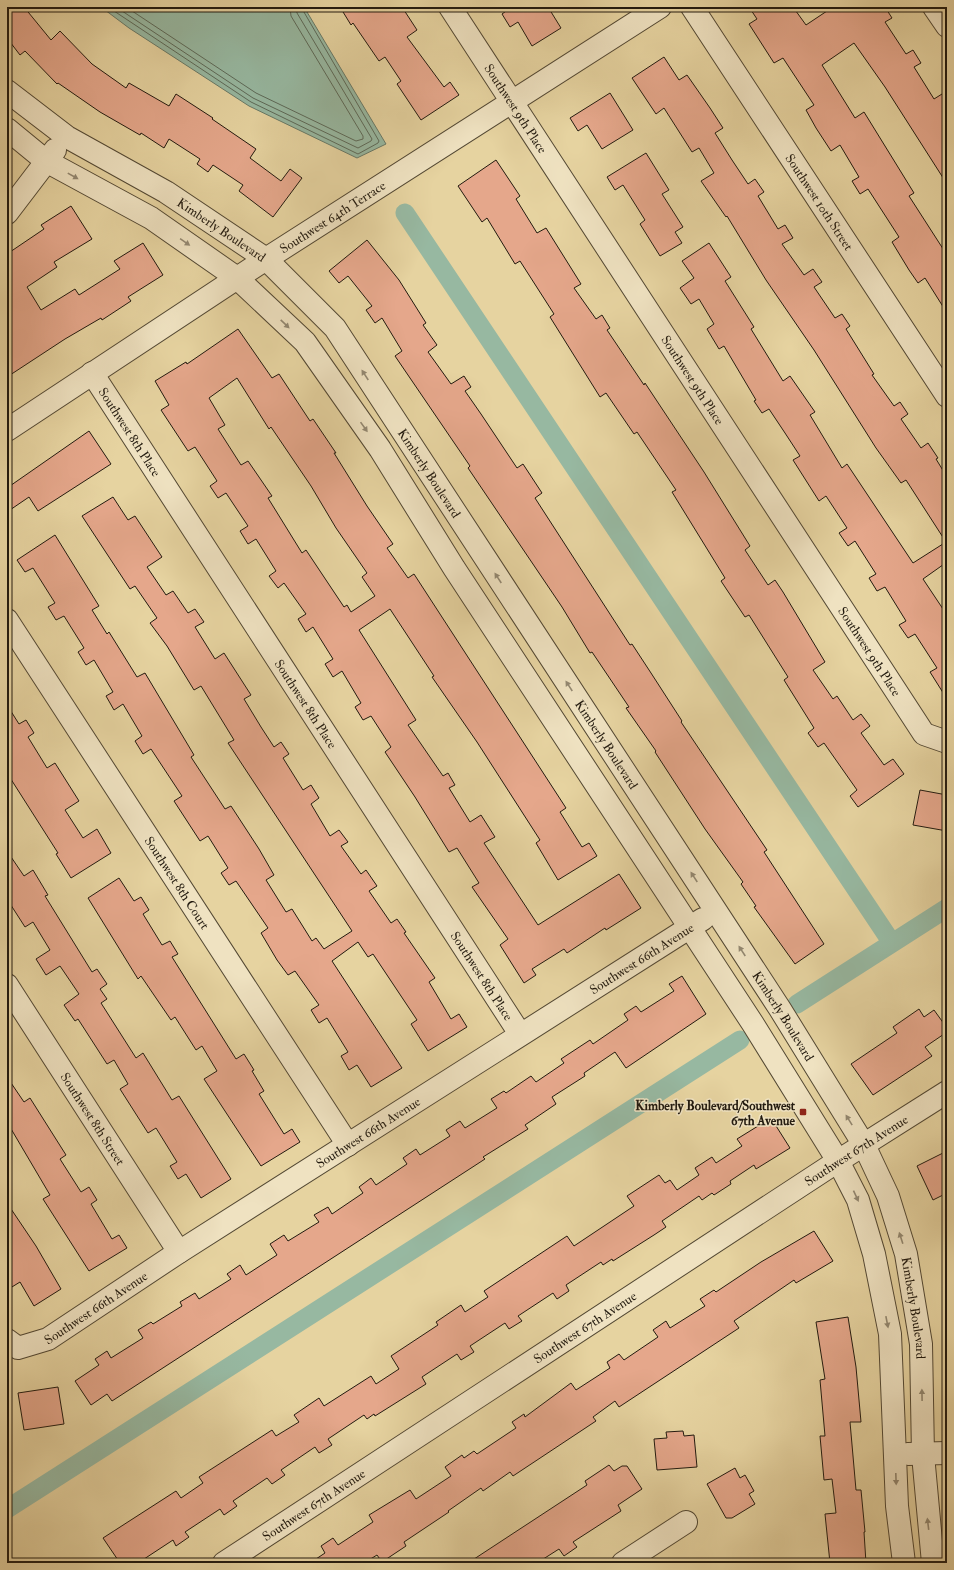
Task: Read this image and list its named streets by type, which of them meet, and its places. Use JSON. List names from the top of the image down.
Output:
{
  "streets": {
    "street": [
      "Southwest 9th Place",
      "Southwest 10th Street",
      "Southwest 64th Terrace",
      "Kimberly Boulevard",
      "Southwest 8th Place",
      "Southwest 8th Court",
      "Southwest 66th Avenue",
      "Southwest 8th Street",
      "Southwest 67th Avenue"
    ]
  },
  "crossings": [
    ["Southwest 9th Place", "Southwest 64th Terrace"],
    ["Southwest 64th Terrace", "Kimberly Boulevard"],
    ["Southwest 64th Terrace", "Southwest 8th Place"],
    ["Kimberly Boulevard", "Southwest 66th Avenue"],
    ["Kimberly Boulevard", "Southwest 67th Avenue"],
    ["Southwest 8th Place", "Southwest 66th Avenue"],
    ["Southwest 8th Court", "Southwest 66th Avenue"],
    ["Southwest 66th Avenue", "Southwest 8th Street"]
  ],
  "places": {
    "transit": ["Kimberly Boulevard/Southwest 67th Avenue"]
  }
}
